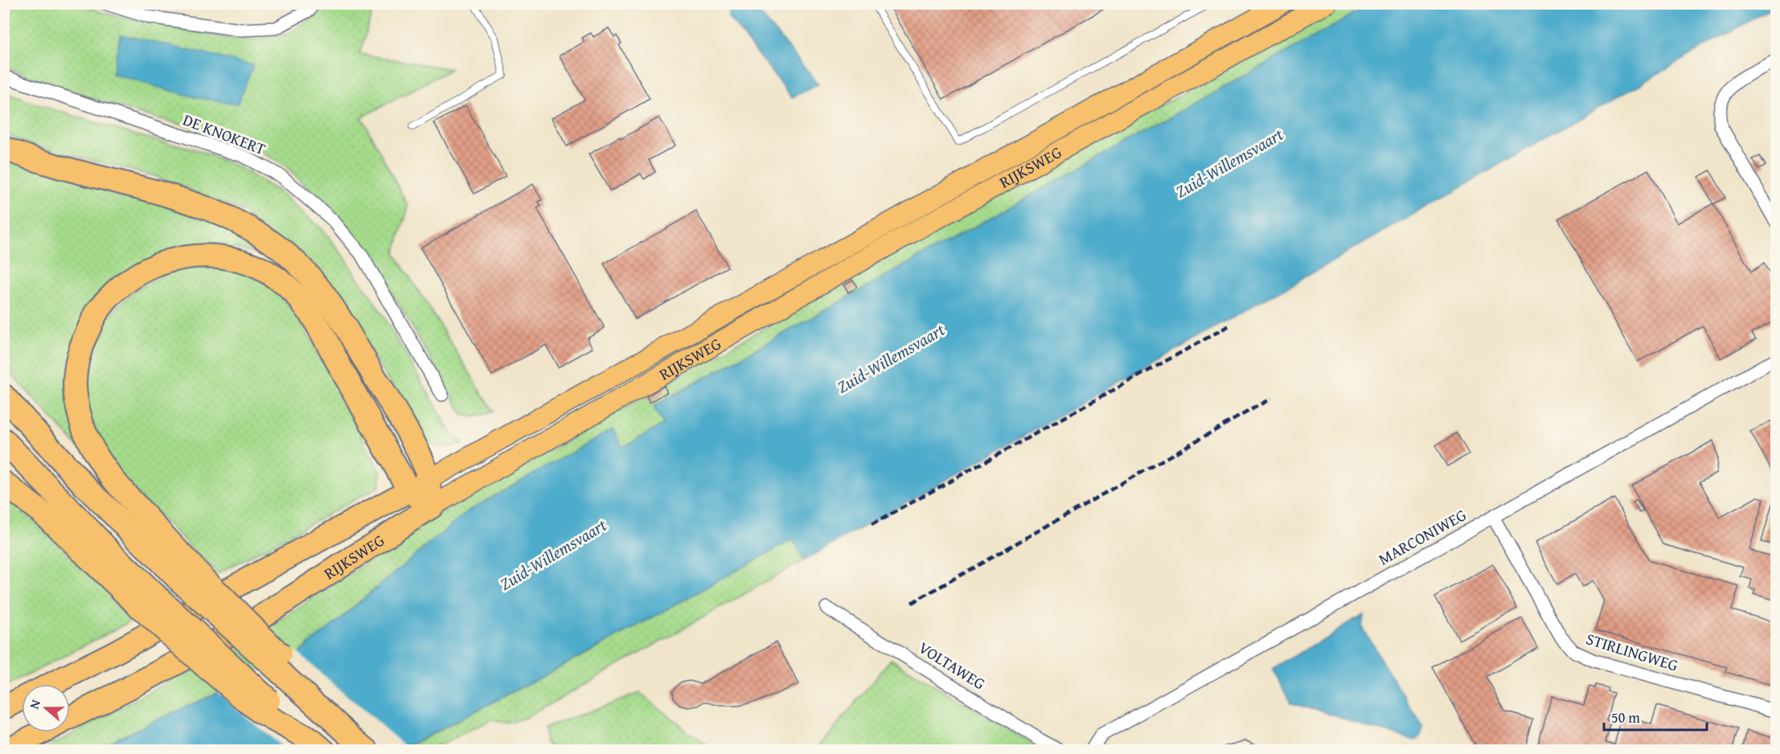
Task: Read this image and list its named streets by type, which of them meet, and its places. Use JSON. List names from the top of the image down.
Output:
{
  "streets": {
    "highway": ["RIJKSWEG"],
    "street": [
      "DE KNOKERT",
      "MARCONIWEG",
      "STIRLINGWEG",
      "VOLTAWEG"
    ]
  },
  "crossings": [
    ["MARCONIWEG", "STIRLINGWEG"]
  ],
  "water": ["Zuid-Willemsvaart"],
  "scale_bar": "50 m",
  "north": "left"
}
